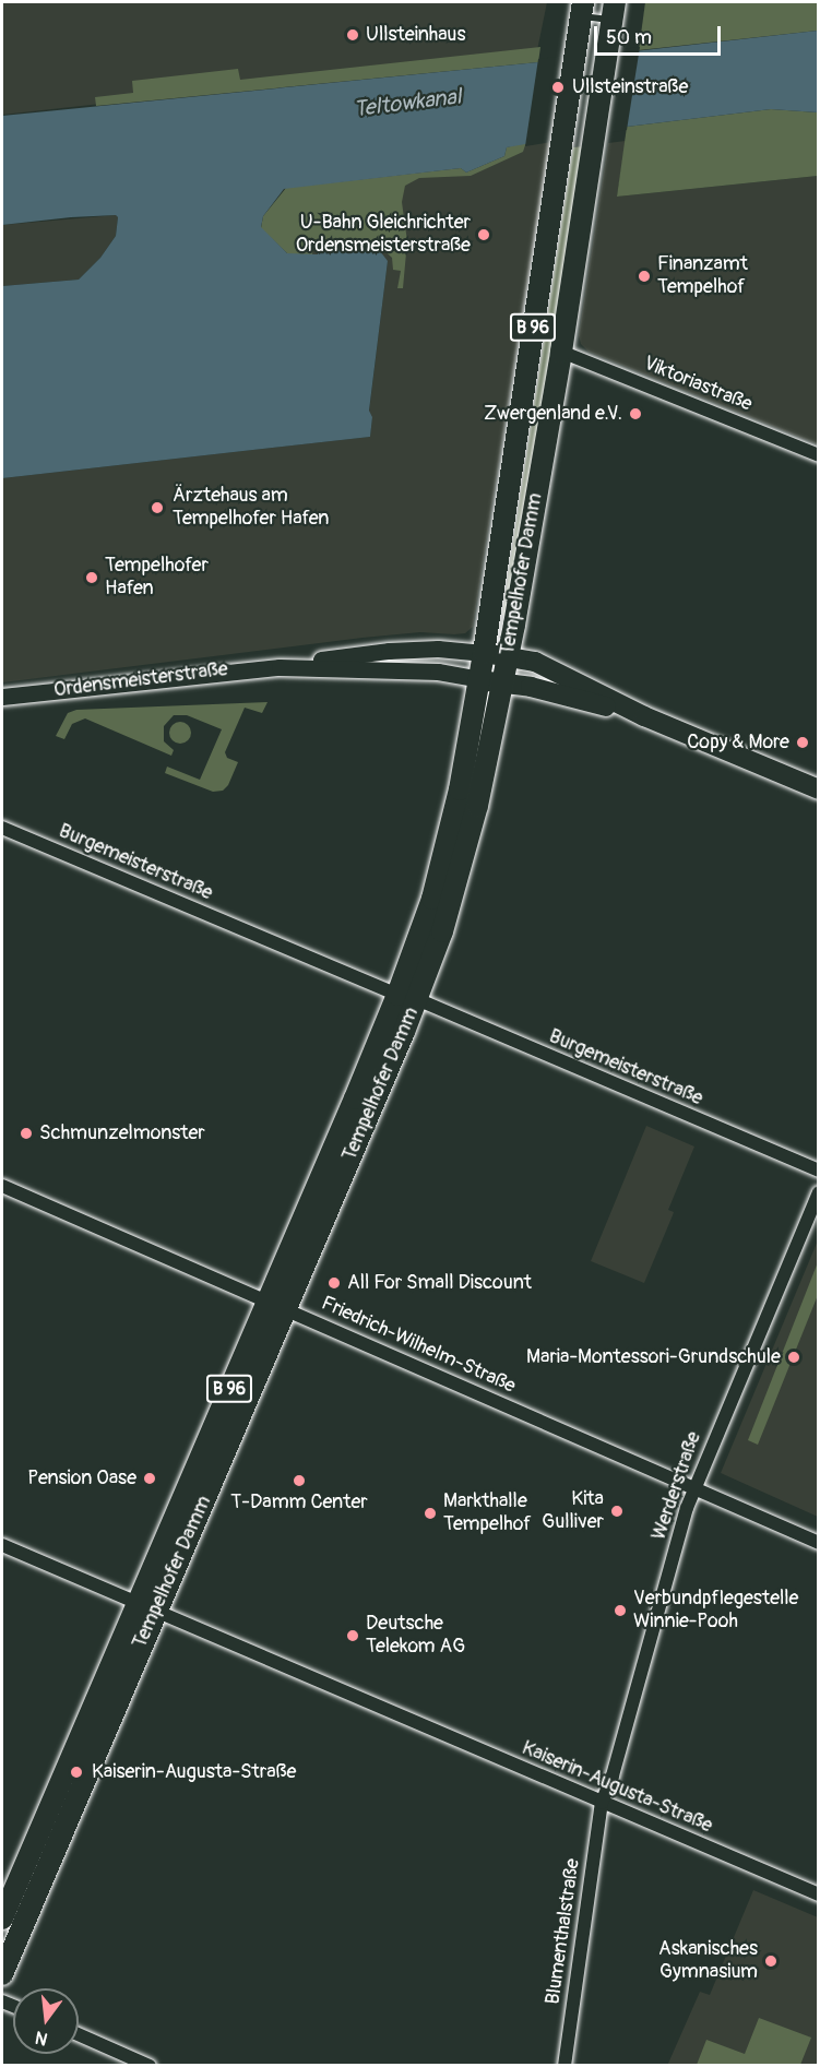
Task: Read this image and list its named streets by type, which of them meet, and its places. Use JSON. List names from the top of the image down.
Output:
{
  "streets": {
    "main road": ["B 96", "Tempelhofer Damm", "Ordensmeisterstraße"],
    "street": [
      "Viktoriastraße",
      "Burgemeisterstraße",
      "Friedrich-Wilhelm-Straße",
      "Werderstraße",
      "Kaiserin-Augusta-Straße",
      "Blumenthalstraße"
    ]
  },
  "crossings": [
    ["Viktoriastraße", "Tempelhofer Damm"],
    ["Tempelhofer Damm", "Ordensmeisterstraße"],
    ["Tempelhofer Damm", "Burgemeisterstraße"],
    ["Tempelhofer Damm", "Friedrich-Wilhelm-Straße"],
    ["Tempelhofer Damm", "Kaiserin-Augusta-Straße"],
    ["Friedrich-Wilhelm-Straße", "Werderstraße"],
    ["Werderstraße", "Kaiserin-Augusta-Straße"],
    ["Werderstraße", "Blumenthalstraße"],
    ["Kaiserin-Augusta-Straße", "Blumenthalstraße"]
  ],
  "water": ["Teltowkanal"],
  "places": [
    "Ullsteinhaus",
    "Ullsteinstraße",
    "U-Bahn Gleichrichter Ordensmeisterstraße",
    "Finanzamt Tempelhof",
    "Zwergenland e.V.",
    "Ärztehaus am Tempelhofer Hafen",
    "Tempelhofer Hafen",
    "Copy & More",
    "Schmunzelmonster",
    "All For Small Discount",
    "Maria-Montessori-Grundschule",
    "Pension Oase",
    "T-Damm Center",
    "Kita Gulliver",
    "Markthalle Tempelhof",
    "Verbundpflegestelle Winnie-Pooh",
    "Deutsche Telekom AG",
    "Kaiserin-Augusta-Straße",
    "Askanisches Gymnasium"
  ],
  "scale_bar": "50 m",
  "north": "bottom"
}
